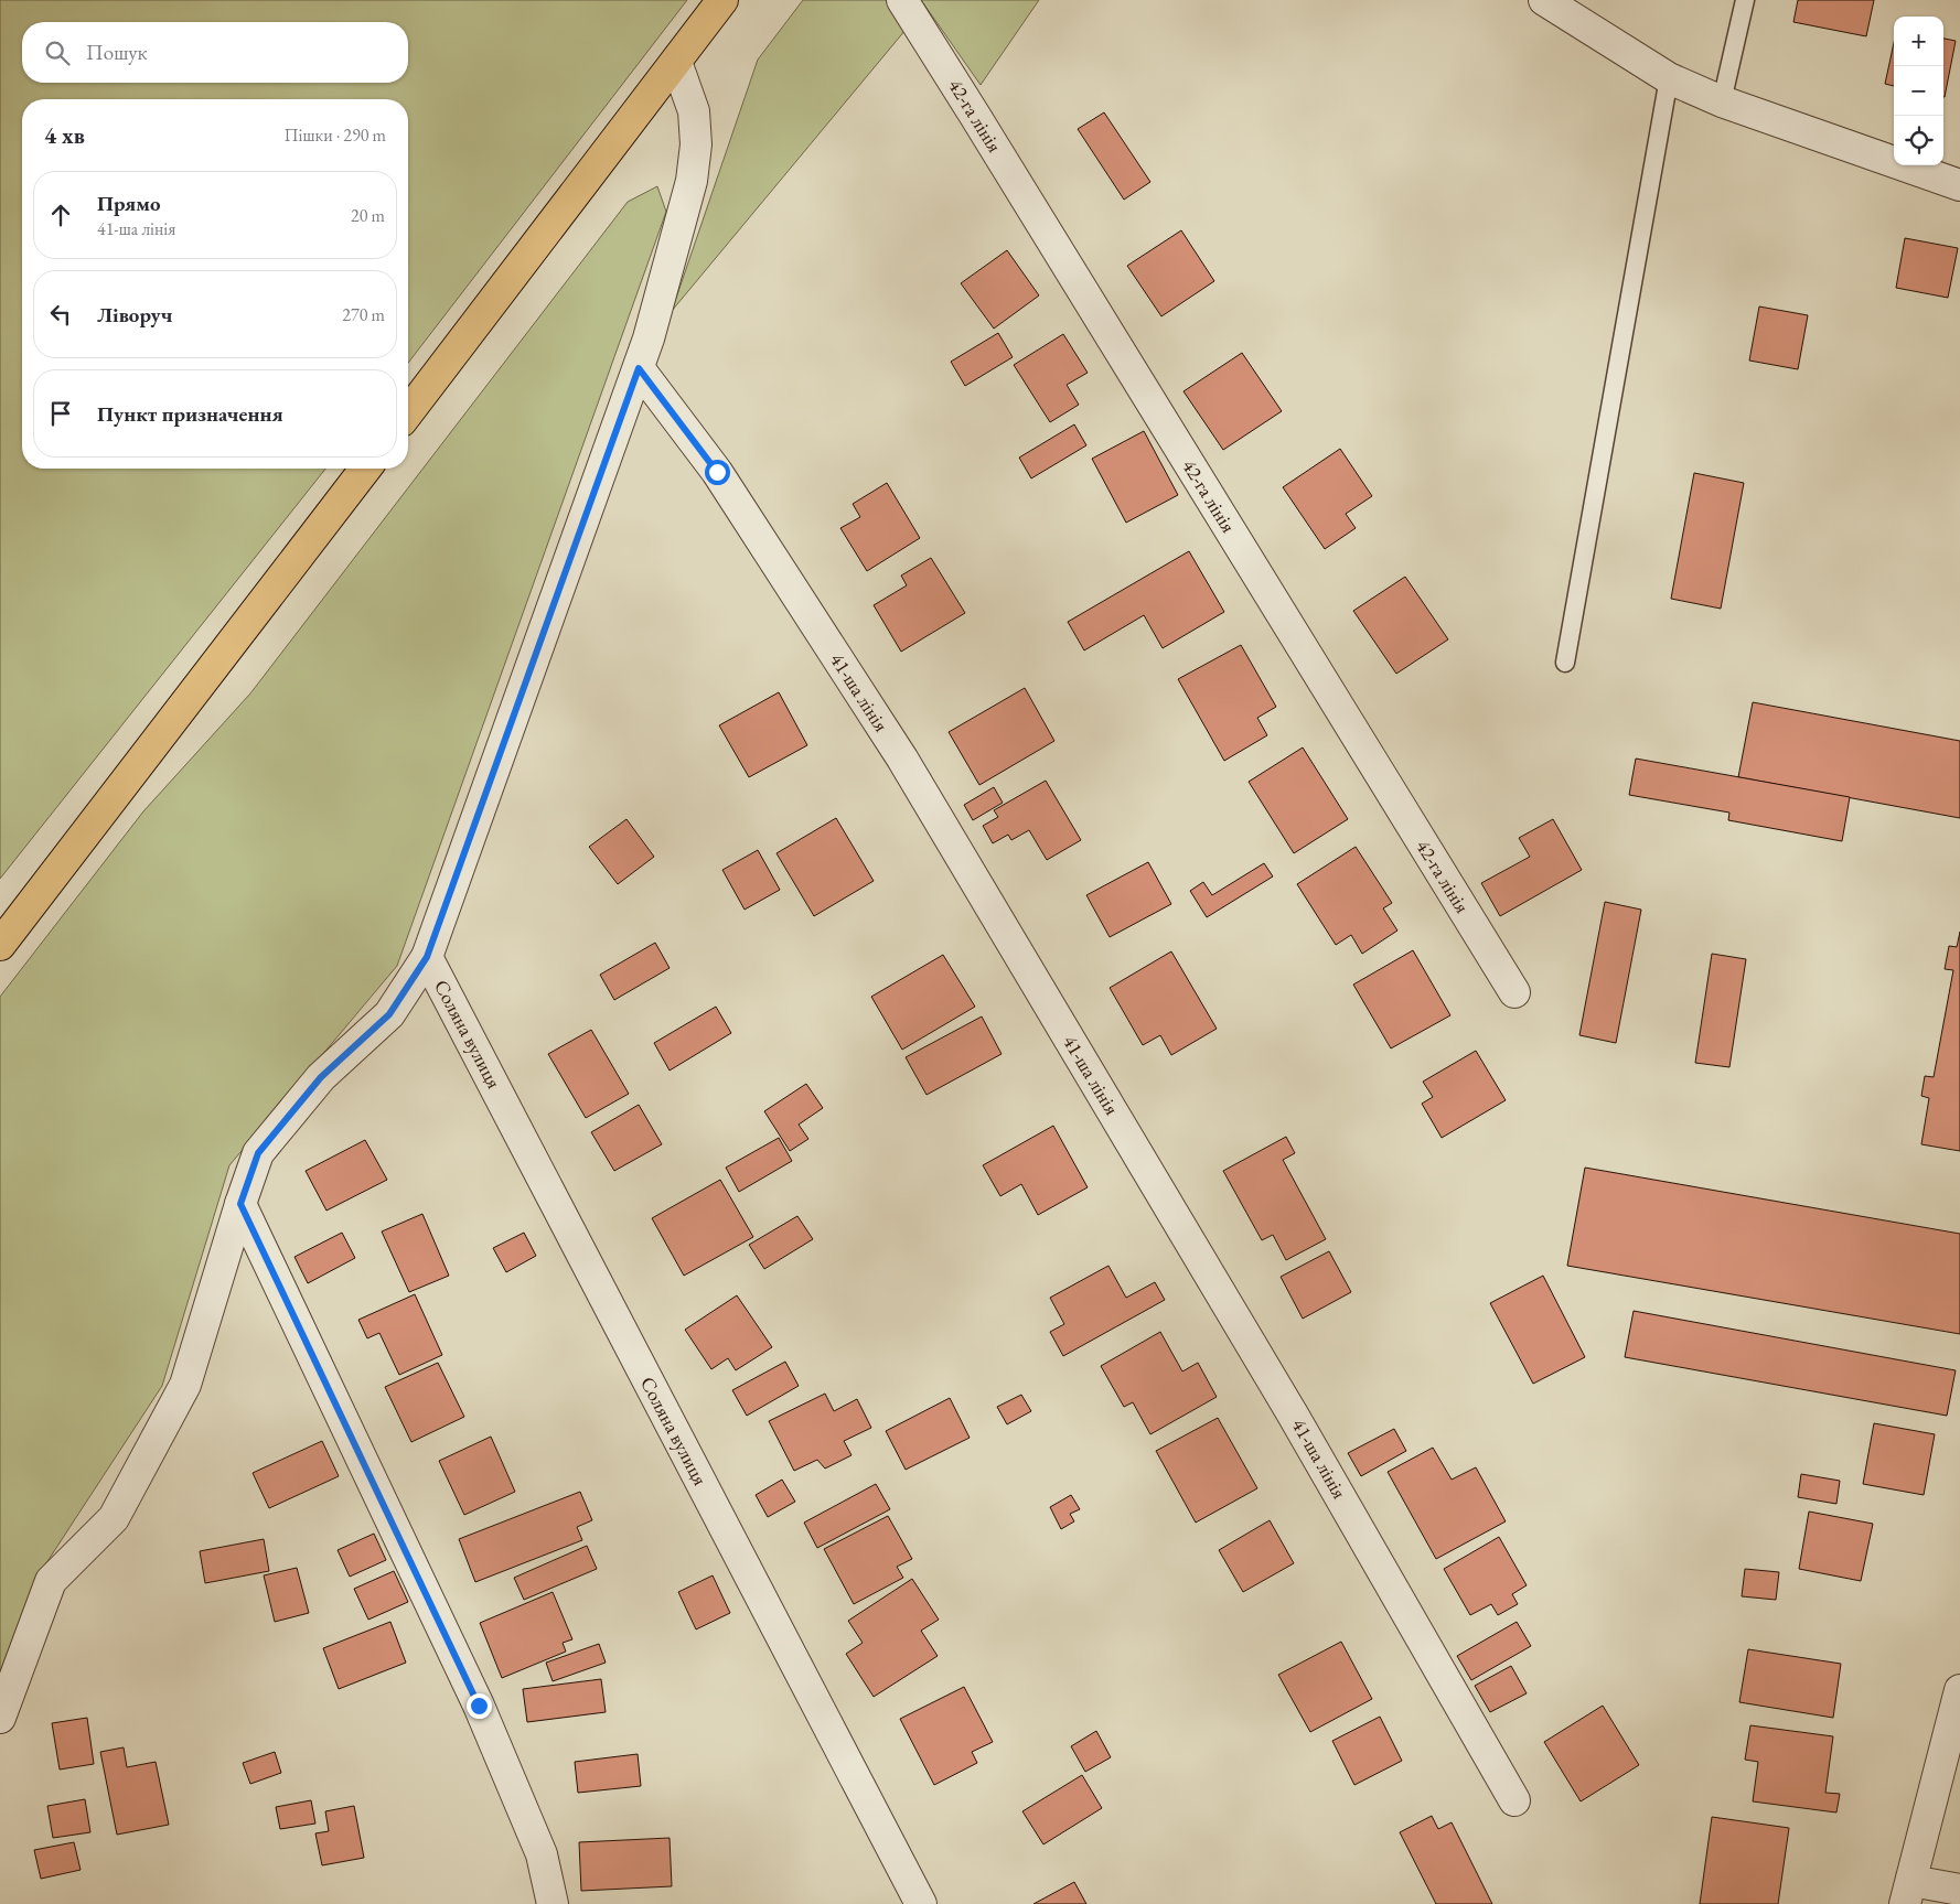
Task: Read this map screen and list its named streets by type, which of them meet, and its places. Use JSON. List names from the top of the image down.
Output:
{
  "streets": {
    "street": ["42-га лінія", "41-ша лінія", "Соляна вулиця"]
  },
  "page": {
    "map_buttons": ["+", "−"],
    "search": "Пошук",
    "heading": ["4 хв", "Пішки · 290 m"],
    "list": [
      ["Прямо", "41-ша лінія", "20 m"],
      ["Ліворуч", "270 m"],
      "Пункт призначення"
    ]
  }
}
